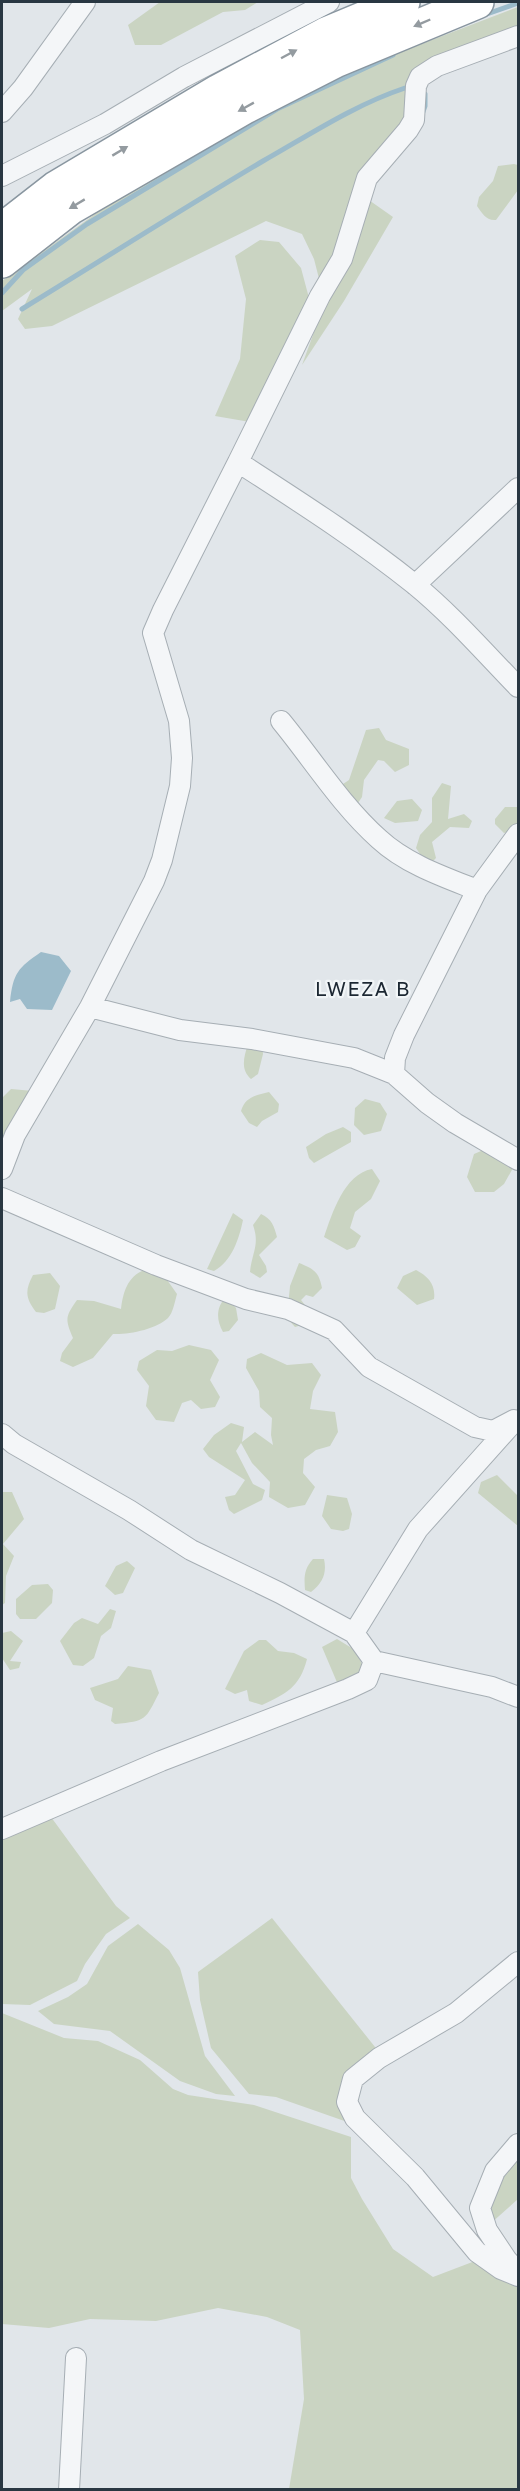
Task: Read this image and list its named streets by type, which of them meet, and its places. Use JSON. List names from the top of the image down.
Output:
{
  "districts": ["LWEZA B"]
}
